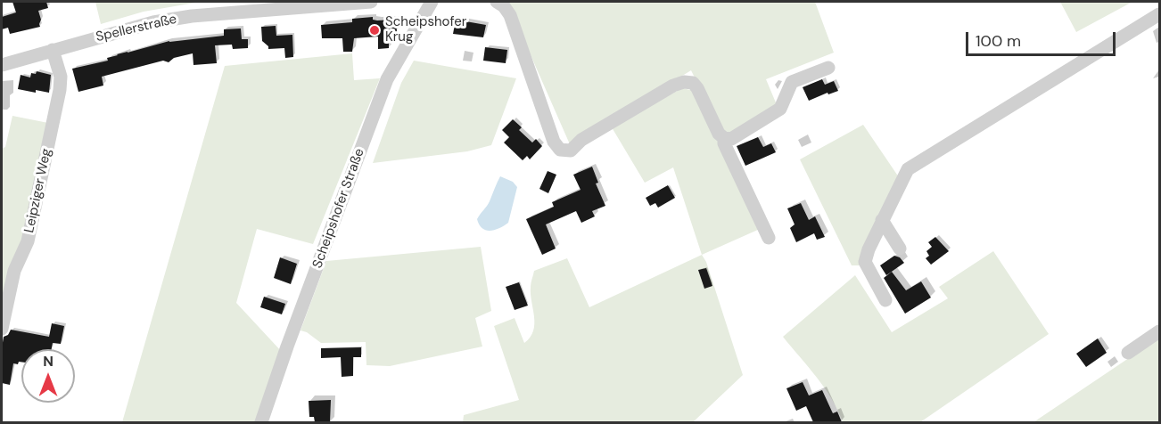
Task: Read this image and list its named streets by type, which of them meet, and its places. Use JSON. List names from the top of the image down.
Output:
{
  "streets": {
    "street": ["Spellerstraße", "Leipziger Weg", "Scheipshofer Straße"]
  },
  "crossings": [
    ["Spellerstraße", "Leipziger Weg"]
  ],
  "places": ["Scheipshofer Krug"],
  "scale_bar": "100 m",
  "north": "top"
}
